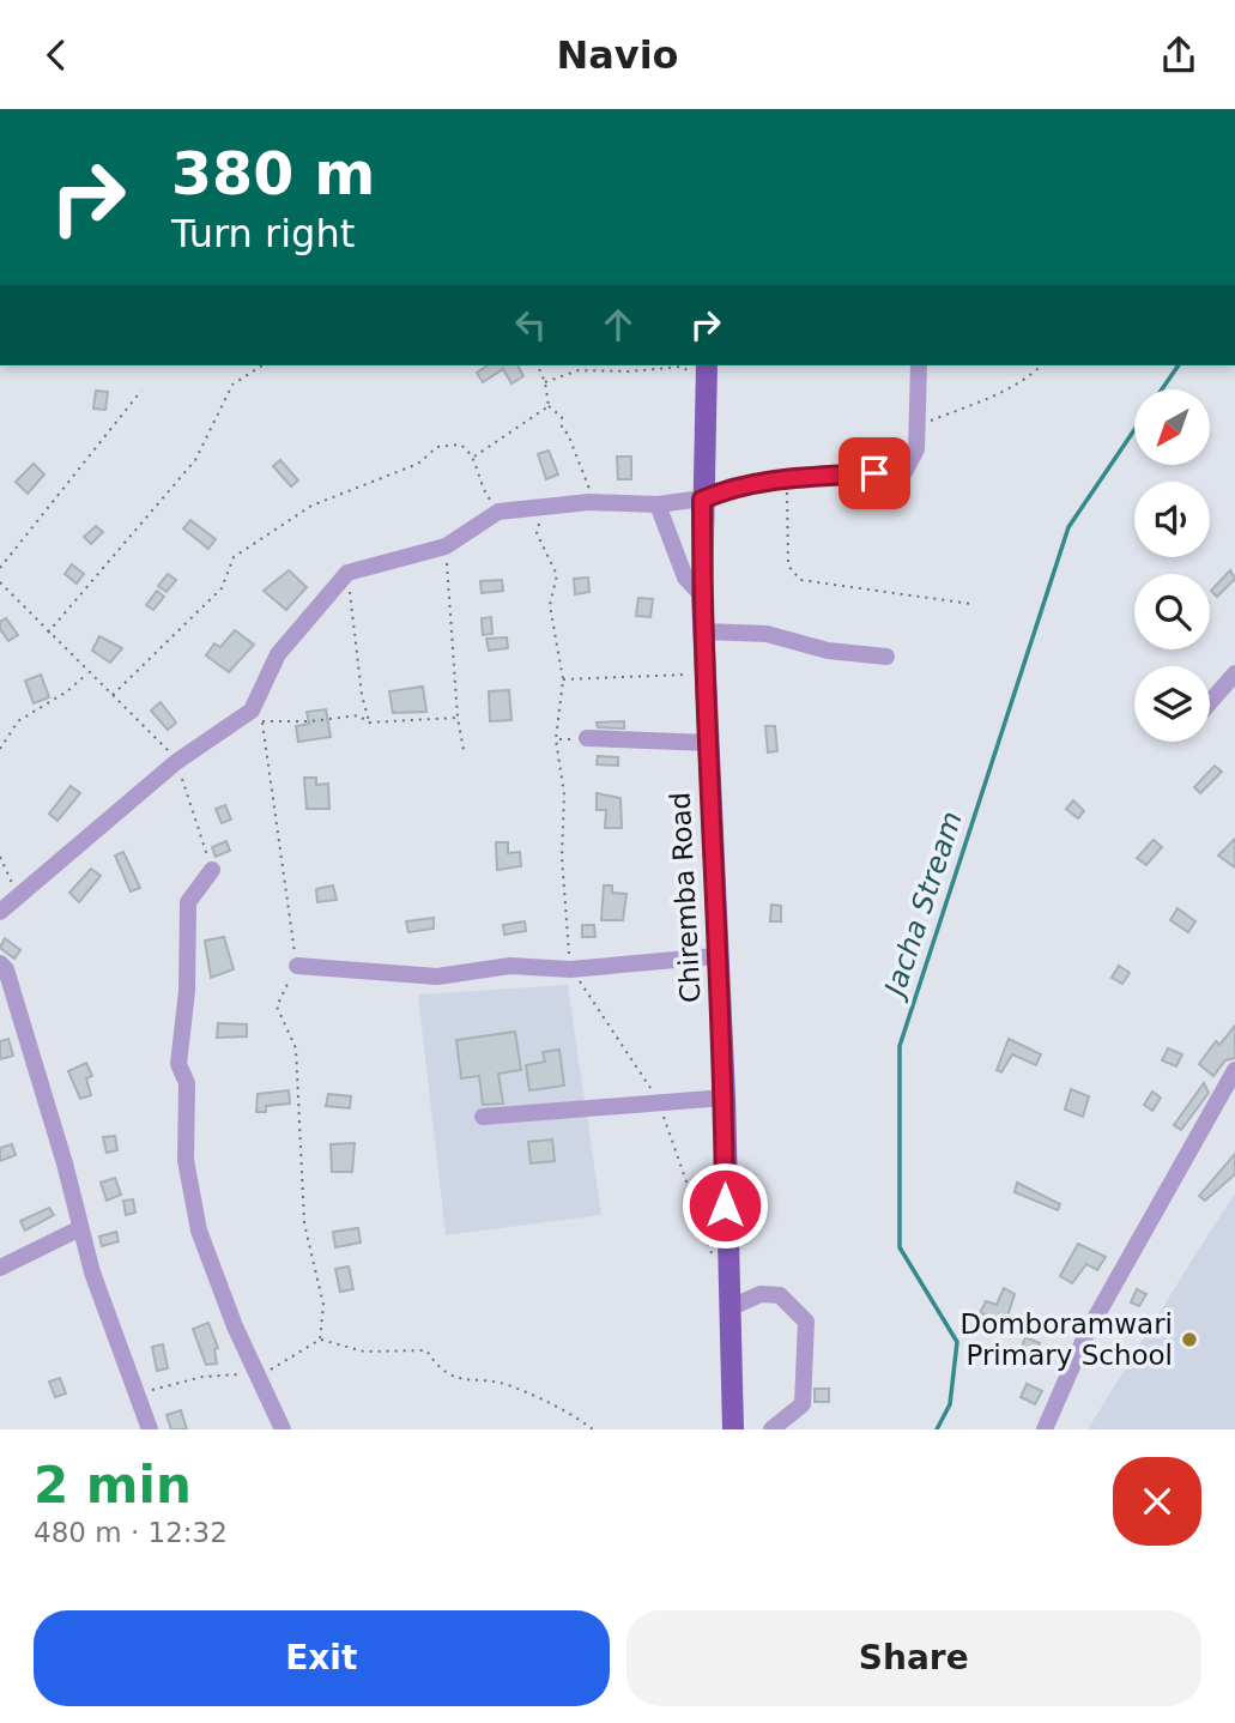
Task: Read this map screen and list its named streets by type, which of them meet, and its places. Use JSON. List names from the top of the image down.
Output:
{
  "streets": {
    "main road": ["Chiremba Road"]
  },
  "water": ["Jacha Stream"],
  "places": ["Domboramwari Primary School"],
  "north": "bottom left",
  "page": {
    "header": "Navio",
    "turn": ["380 m", "Turn right"],
    "heading": ["2 min", "480 m · 12:32"],
    "buttons": ["Exit", "Share"]
  }
}
